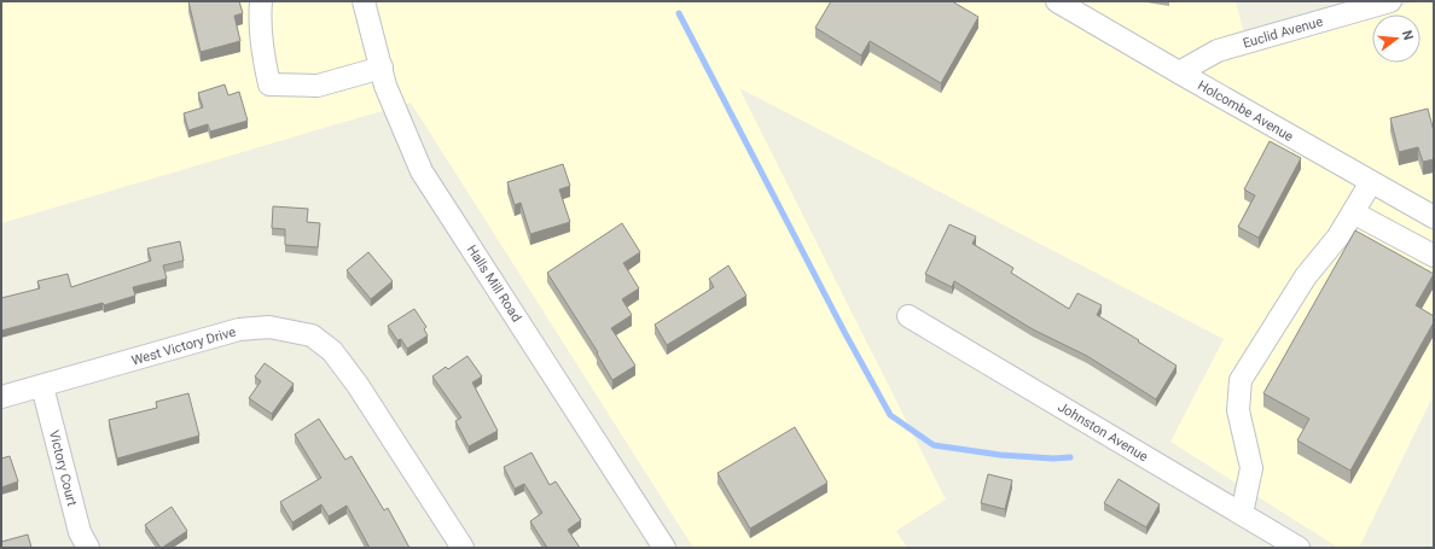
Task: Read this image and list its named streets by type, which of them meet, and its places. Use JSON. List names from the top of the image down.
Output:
{
  "streets": {
    "street": [
      "Euclid Avenue",
      "Holcombe Avenue",
      "Halls Mill Road",
      "West Victory Drive",
      "Johnston Avenue",
      "Victory Court"
    ]
  },
  "crossings": [
    ["Euclid Avenue", "Holcombe Avenue"],
    ["West Victory Drive", "Victory Court"]
  ],
  "north": "right"
}
